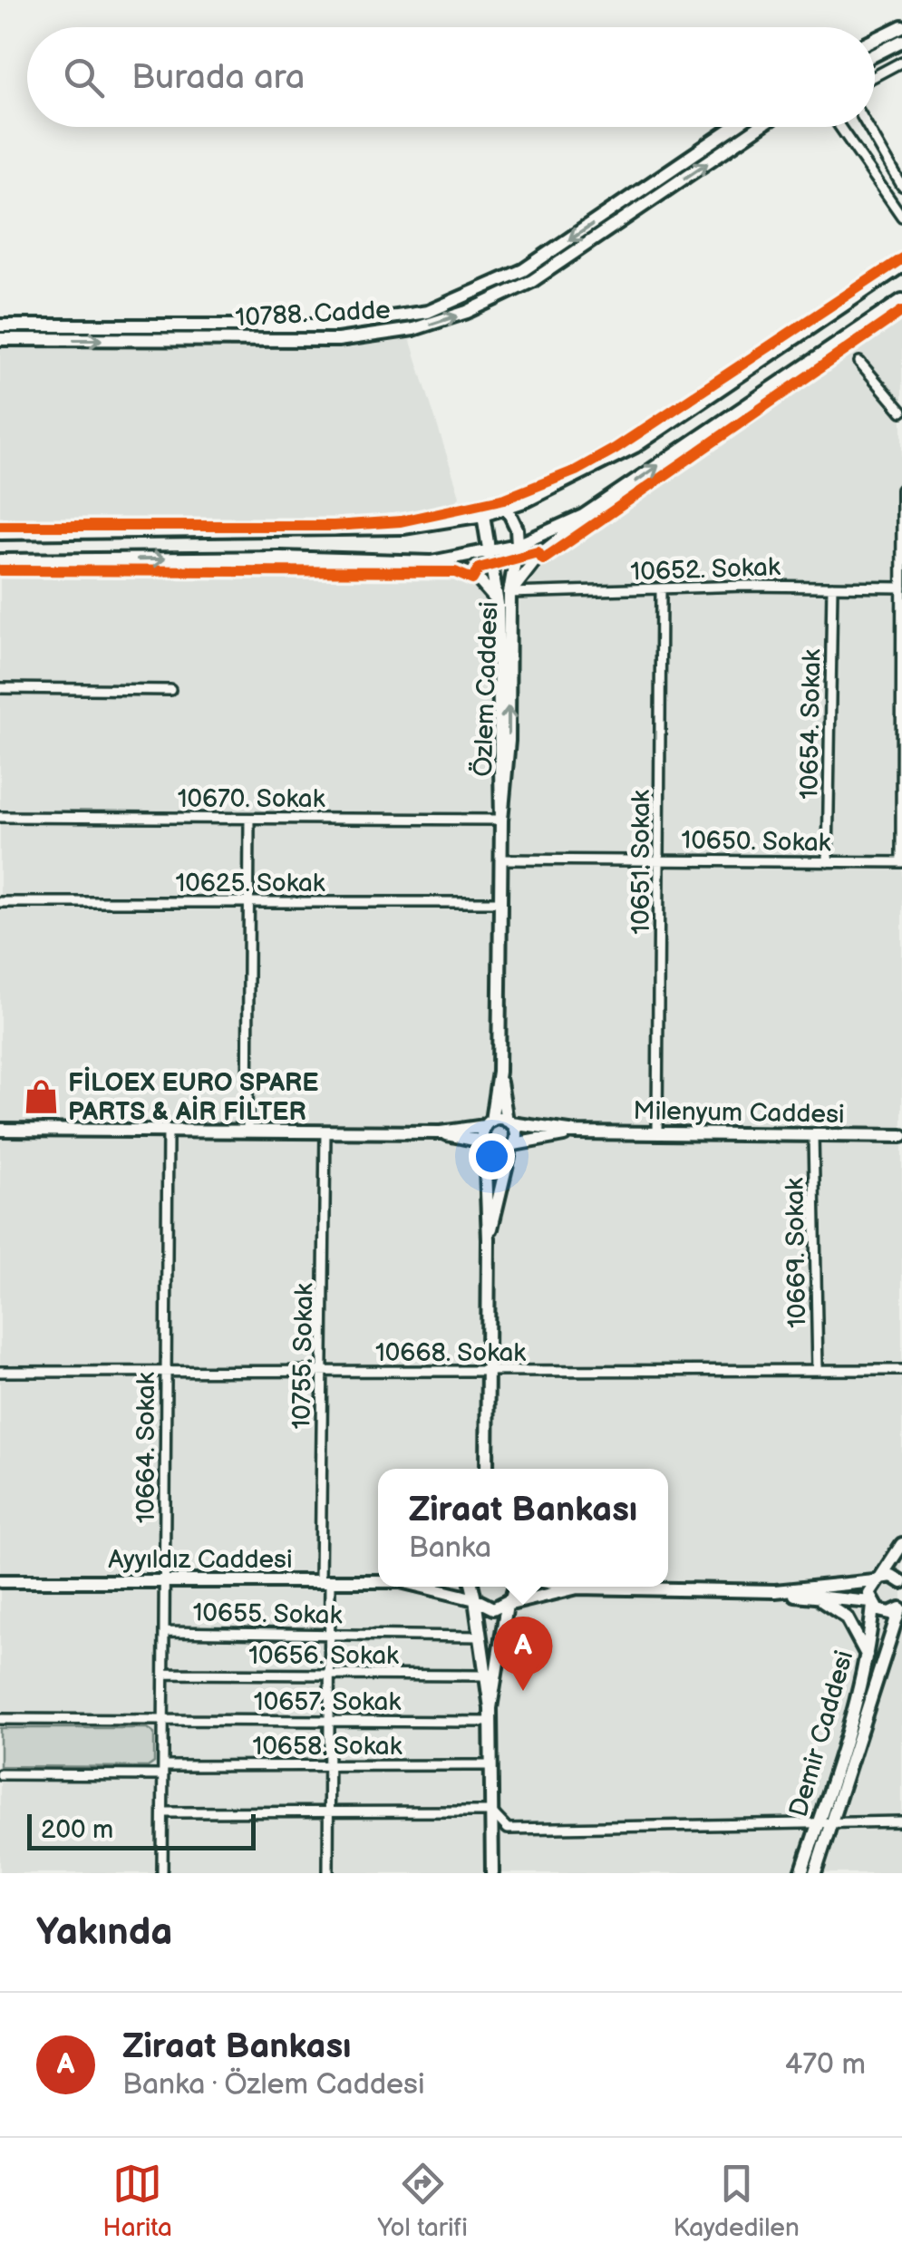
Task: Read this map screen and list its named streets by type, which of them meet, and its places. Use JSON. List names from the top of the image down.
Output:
{
  "streets": {
    "street": [
      "10788. Cadde",
      "10652. Sokak",
      "Özlem Caddesi",
      "10654. Sokak",
      "10670. Sokak",
      "10650. Sokak",
      "10651. Sokak",
      "10625. Sokak",
      "Milenyum Caddesi",
      "10669. Sokak",
      "10668. Sokak",
      "10755. Sokak",
      "10664. Sokak",
      "Ayyıldız Caddesi",
      "10655. Sokak",
      "10656. Sokak",
      "10657. Sokak",
      "Demir Caddesi",
      "10658. Sokak"
    ]
  },
  "crossings": [
    ["10652. Sokak", "Özlem Caddesi"],
    ["10652. Sokak", "10654. Sokak"],
    ["10652. Sokak", "10651. Sokak"],
    ["Özlem Caddesi", "10670. Sokak"],
    ["Özlem Caddesi", "10650. Sokak"],
    ["Özlem Caddesi", "10625. Sokak"],
    ["10654. Sokak", "10650. Sokak"],
    ["10650. Sokak", "10651. Sokak"],
    ["10651. Sokak", "Milenyum Caddesi"],
    ["Milenyum Caddesi", "10669. Sokak"],
    ["10669. Sokak", "10668. Sokak"],
    ["10668. Sokak", "10755. Sokak"],
    ["10668. Sokak", "10664. Sokak"],
    ["10755. Sokak", "Ayyıldız Caddesi"],
    ["10755. Sokak", "10655. Sokak"],
    ["10755. Sokak", "10656. Sokak"],
    ["10755. Sokak", "10657. Sokak"],
    ["10755. Sokak", "10658. Sokak"],
    ["10664. Sokak", "Ayyıldız Caddesi"],
    ["10664. Sokak", "10655. Sokak"],
    ["10664. Sokak", "10656. Sokak"],
    ["10664. Sokak", "10657. Sokak"],
    ["10664. Sokak", "10658. Sokak"]
  ],
  "places": {
    "shop": ["FİLOEX EURO SPARE PARTS & AİR FİLTER"]
  },
  "scale_bar": "200 m",
  "page": {
    "search": "Burada ara",
    "popup": ["Ziraat Bankası", "Banka"],
    "pins": "A",
    "scale": "200 m",
    "heading": "Yakında",
    "list": [
      {
        "mark": "A",
        "name": "Ziraat Bankası",
        "note": "Banka · Özlem Caddesi",
        "value": "470 m"
      }
    ],
    "nav": ["Harita", "Yol tarifi", "Kaydedilen"]
  }
}
